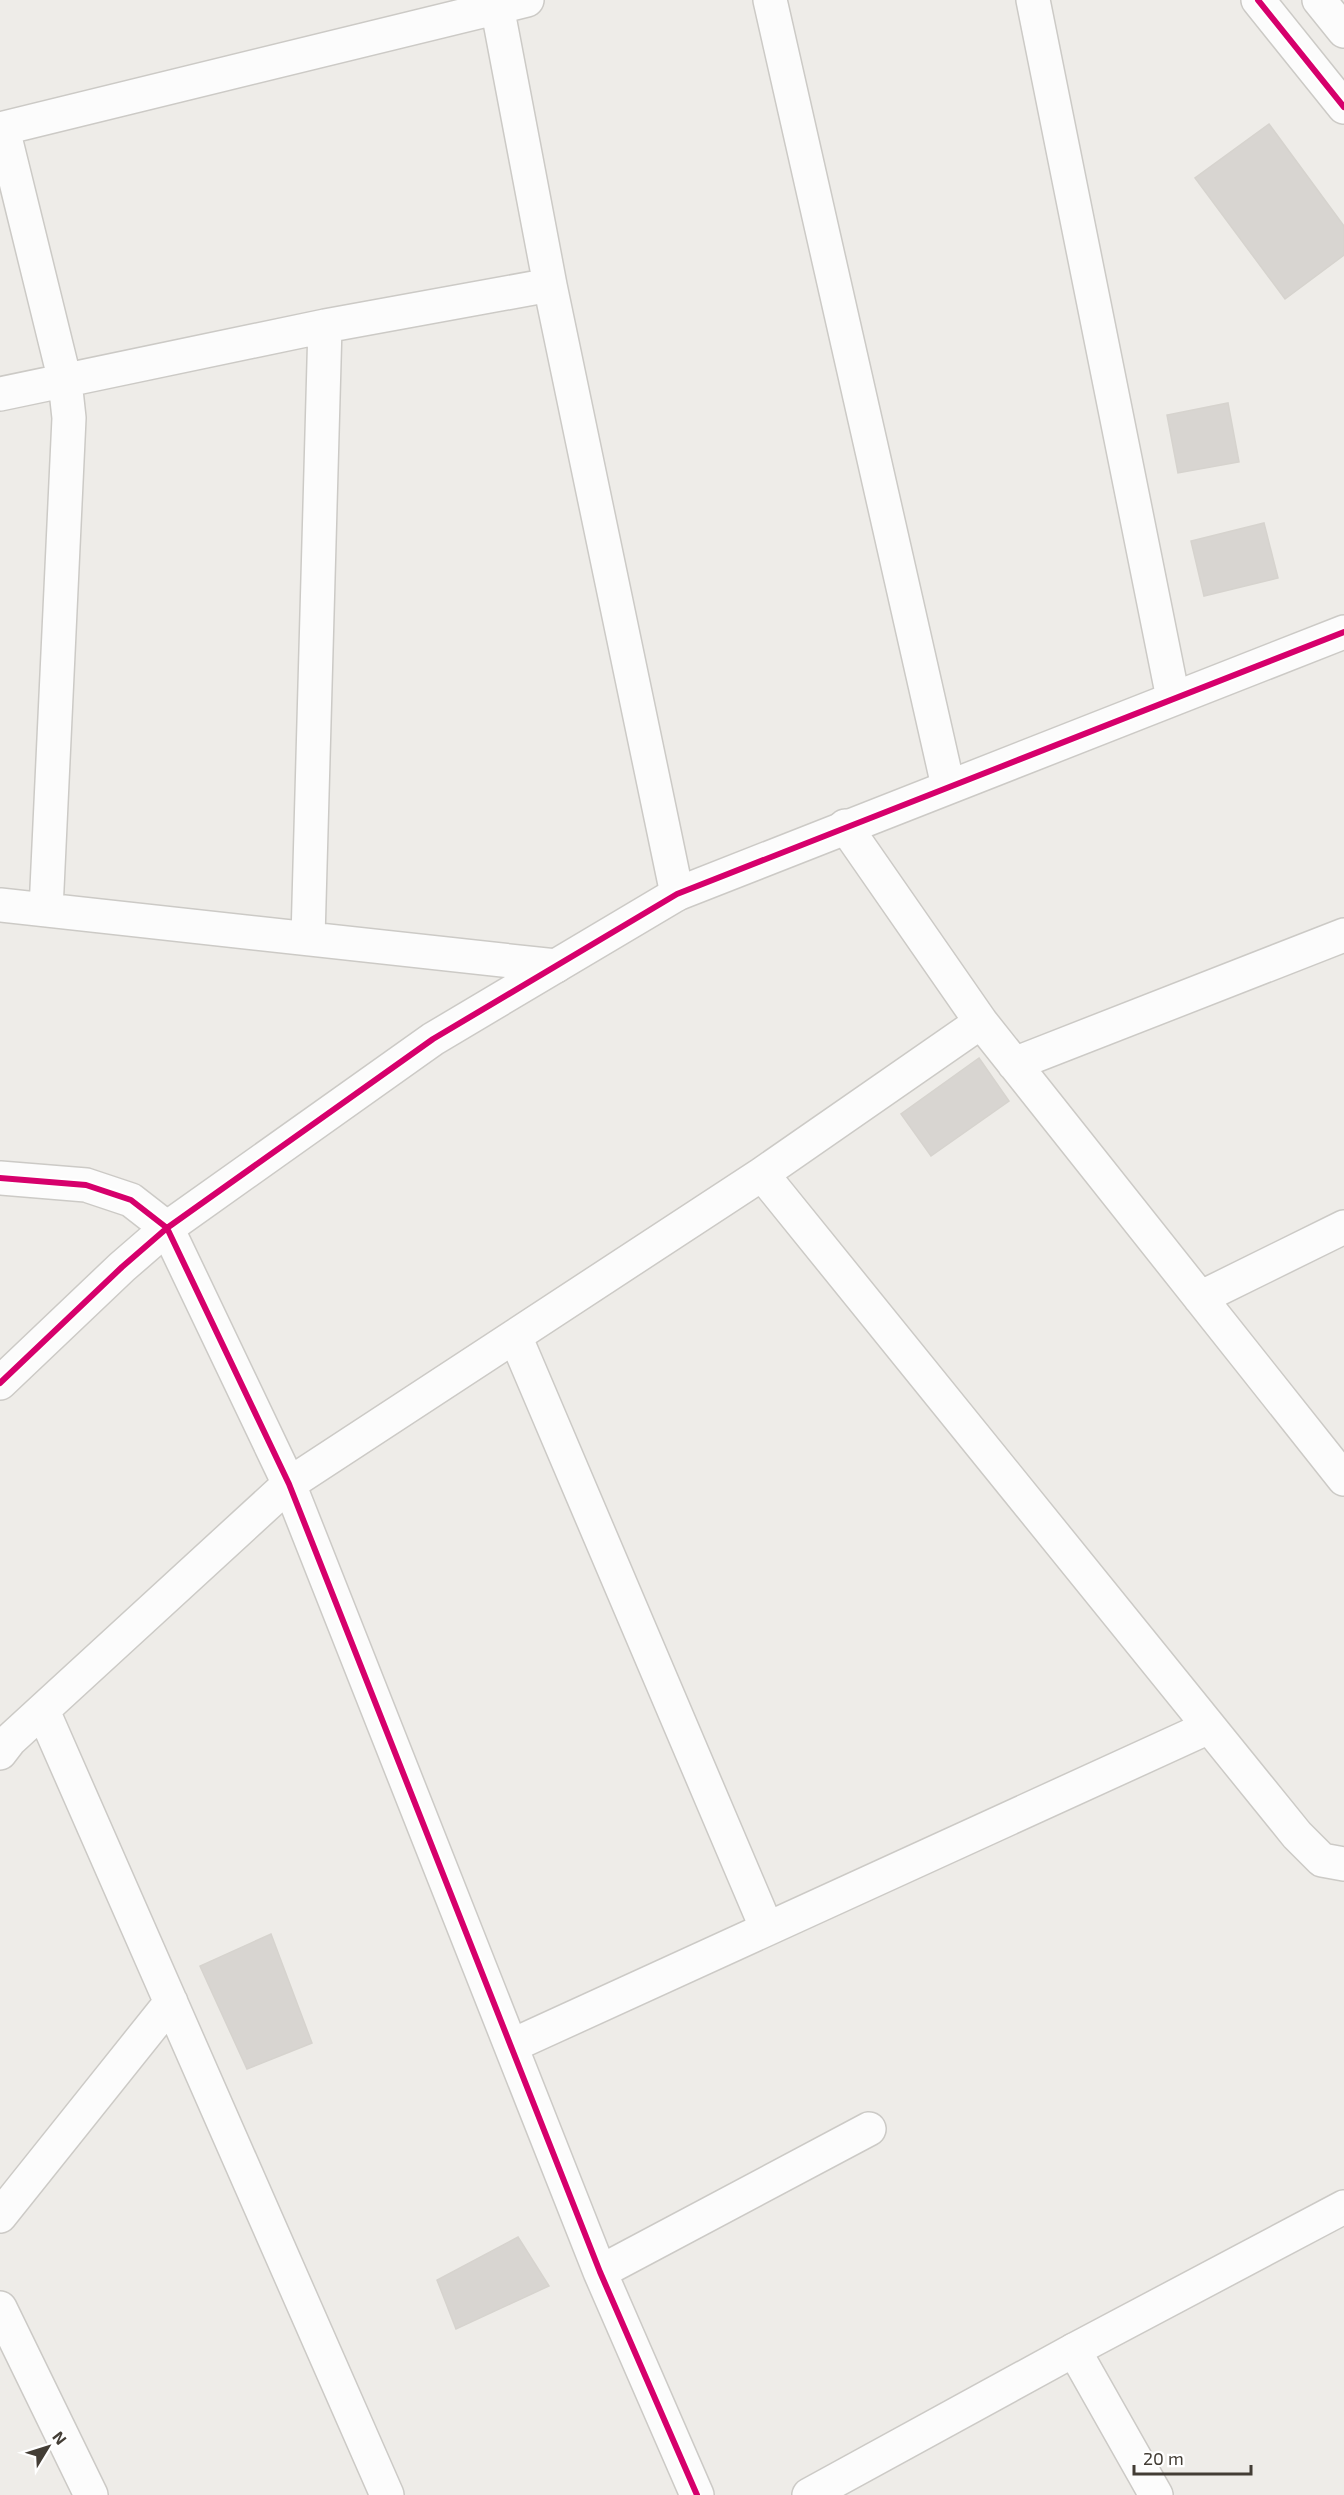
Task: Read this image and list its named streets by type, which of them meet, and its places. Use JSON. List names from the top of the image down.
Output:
{
  "scale_bar": "20 m",
  "north": "top right"
}
